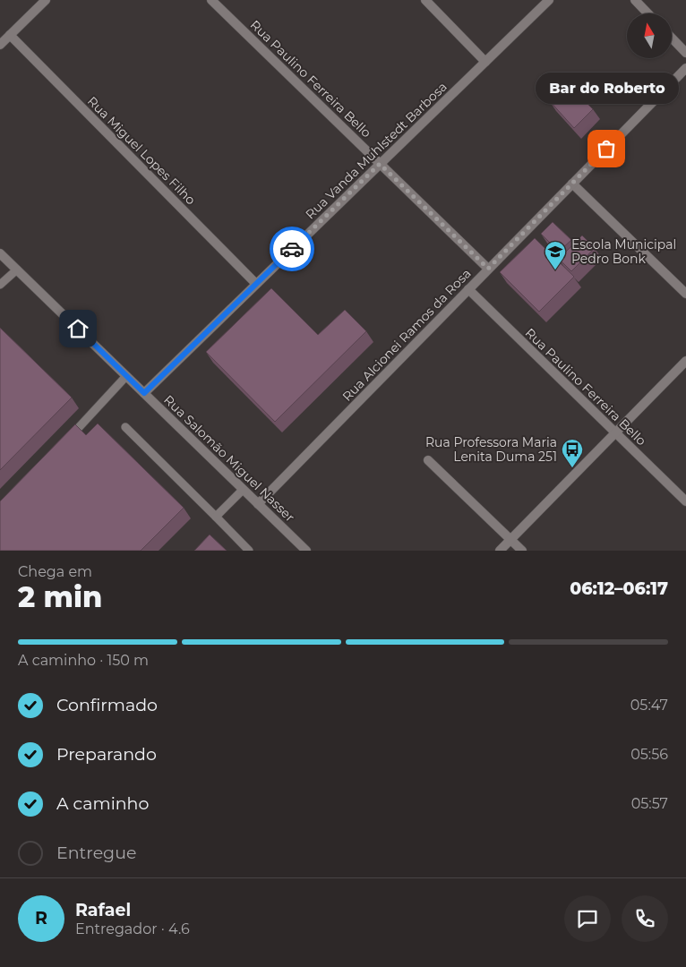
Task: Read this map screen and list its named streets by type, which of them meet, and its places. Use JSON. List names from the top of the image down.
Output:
{
  "streets": {
    "street": [
      "Rua Paulino Ferreira Bello",
      "Rua Miguel Lopes Filho",
      "Rua Vanda Muhlstedt Barbosa",
      "Rua Alcionei Ramos da Rosa",
      "Rua Salomão Miguel Nasser"
    ]
  },
  "crossings": [
    ["Rua Paulino Ferreira Bello", "Rua Vanda Muhlstedt Barbosa"],
    ["Rua Paulino Ferreira Bello", "Rua Alcionei Ramos da Rosa"],
    ["Rua Miguel Lopes Filho", "Rua Vanda Muhlstedt Barbosa"],
    ["Rua Vanda Muhlstedt Barbosa", "Rua Salomão Miguel Nasser"],
    ["Rua Alcionei Ramos da Rosa", "Rua Salomão Miguel Nasser"]
  ],
  "places": {
    "other": ["Bar do Roberto"],
    "school or university": ["Escola Municipal Pedro Bonk"],
    "bus stop": ["Rua Professora Maria Lenita Duma 251"]
  },
  "north": "top",
  "page": {
    "bubble": "Bar do Roberto",
    "heading": ["2 min", "Chega em", "06:12–06:17"],
    "panel": ["Rafael", "Entregador · 4.6"],
    "bar": "A caminho · 150 m",
    "list": [
      ["Confirmado", "05:47"],
      ["Preparando", "05:56"],
      ["A caminho", "05:57"],
      "Entregue"
    ],
    "round": "R"
  }
}
